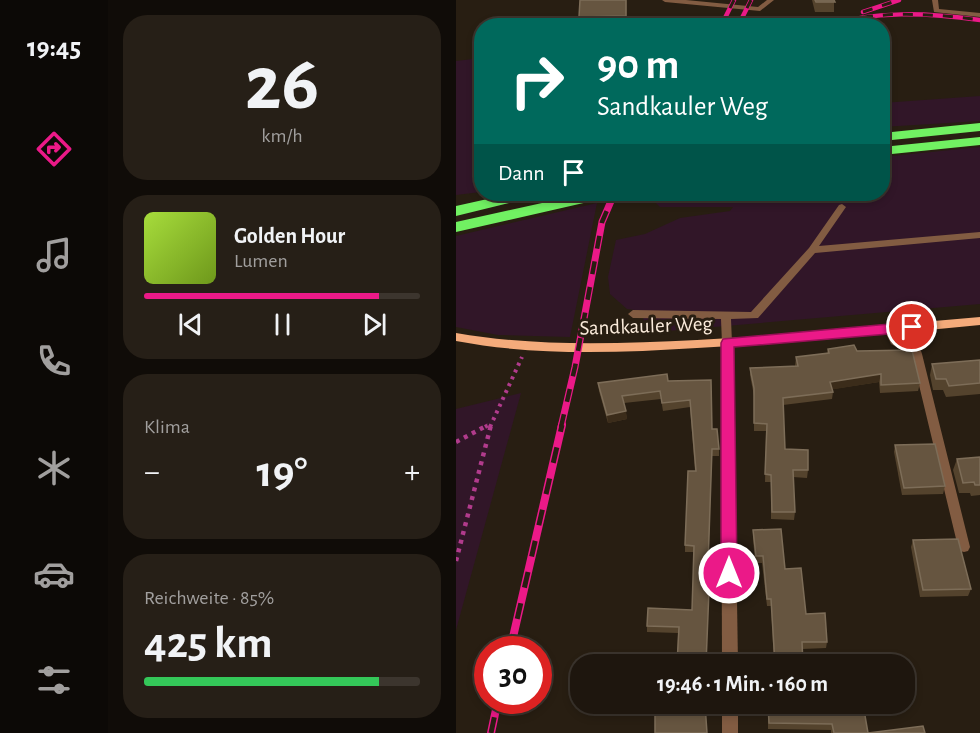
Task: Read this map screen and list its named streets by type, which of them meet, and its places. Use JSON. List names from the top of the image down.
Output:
{
  "streets": {
    "street": ["Sandkauler Weg"]
  },
  "page": {
    "tabs": "19:45",
    "tile": [
      ["26", "km/h"],
      "Klima",
      ["Reichweite · 85%", "425 km"]
    ],
    "turn": ["90 m", "Sandkauler Weg"],
    "then": "Dann",
    "song": ["Golden Hour", "Lumen"],
    "heat": ["−", "19°", "+"],
    "limit": "30",
    "trip": "19:46 · 1 Min. · 160 m"
  }
}
